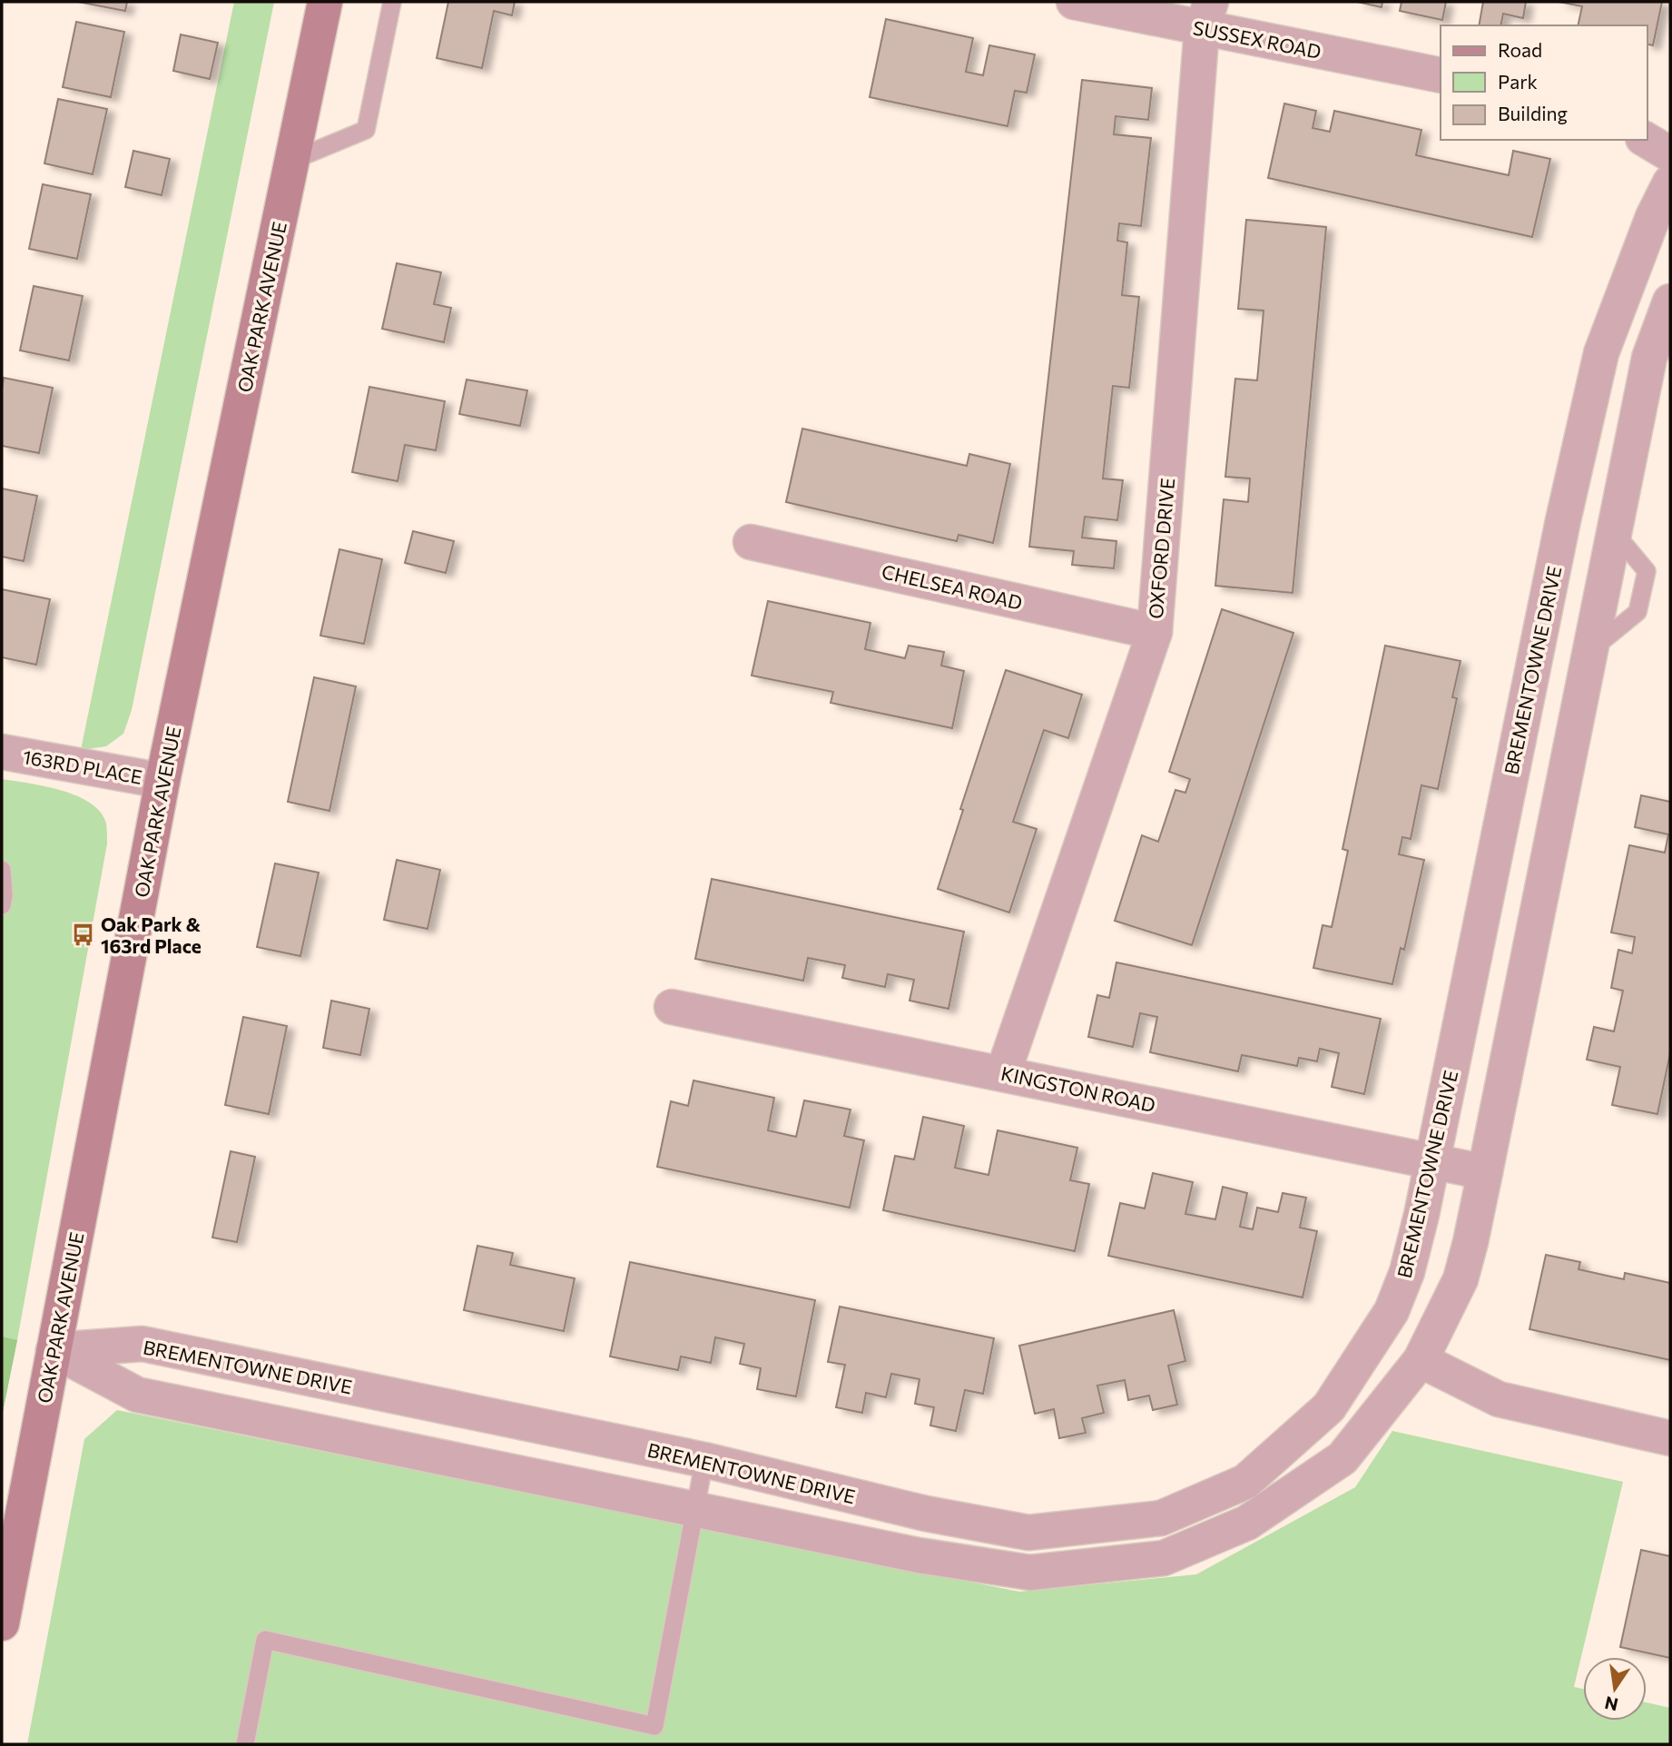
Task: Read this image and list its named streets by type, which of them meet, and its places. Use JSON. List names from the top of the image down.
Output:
{
  "streets": {
    "street": [
      "SUSSEX ROAD",
      "OAK PARK AVENUE",
      "OXFORD DRIVE",
      "CHELSEA ROAD",
      "BREMENTOWNE DRIVE",
      "163RD PLACE",
      "KINGSTON ROAD"
    ]
  },
  "crossings": [
    ["SUSSEX ROAD", "OXFORD DRIVE"],
    ["OAK PARK AVENUE", "BREMENTOWNE DRIVE"],
    ["OAK PARK AVENUE", "163RD PLACE"],
    ["OXFORD DRIVE", "CHELSEA ROAD"],
    ["OXFORD DRIVE", "KINGSTON ROAD"],
    ["BREMENTOWNE DRIVE", "KINGSTON ROAD"]
  ],
  "places": {
    "bus stop": ["Oak Park & 163rd Place"]
  },
  "legend": ["Road", "Park", "Building"],
  "north": "bottom"
}
